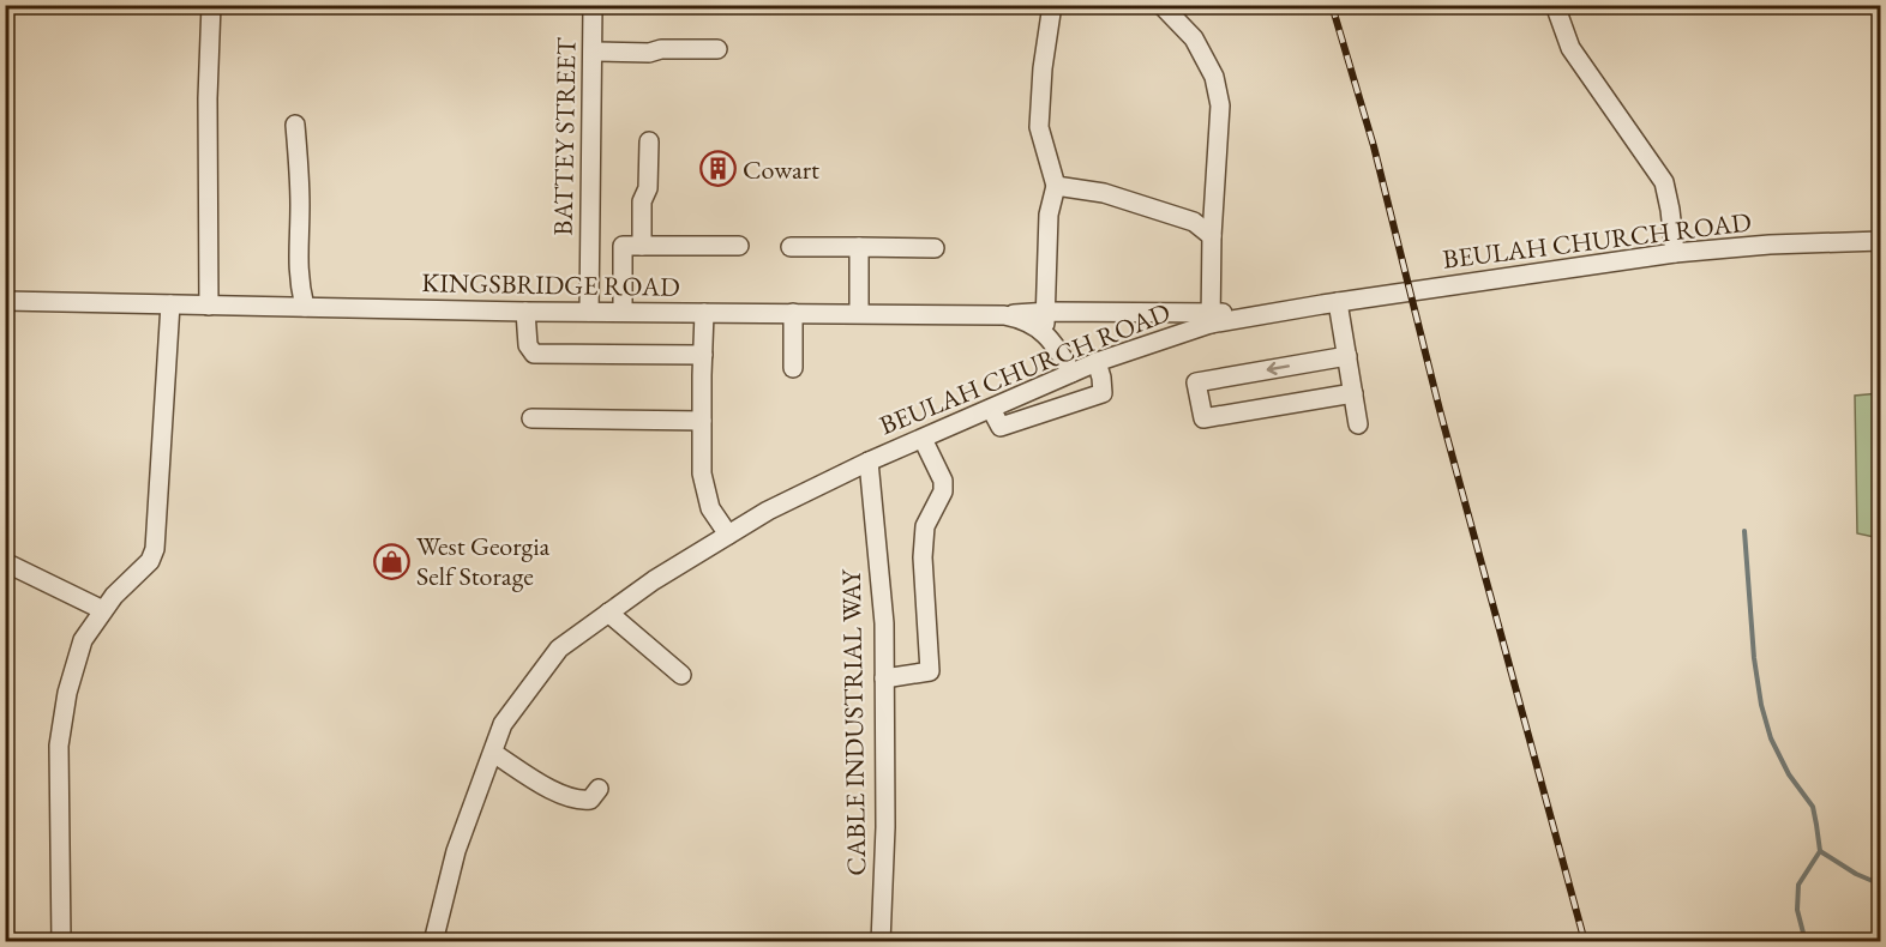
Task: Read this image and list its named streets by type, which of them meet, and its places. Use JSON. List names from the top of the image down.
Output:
{
  "streets": {
    "street": [
      "BATTEY STREET",
      "BEULAH CHURCH ROAD",
      "KINGSBRIDGE ROAD",
      "CABLE INDUSTRIAL WAY"
    ]
  },
  "crossings": [
    ["BATTEY STREET", "KINGSBRIDGE ROAD"],
    ["BEULAH CHURCH ROAD", "KINGSBRIDGE ROAD"],
    ["BEULAH CHURCH ROAD", "CABLE INDUSTRIAL WAY"]
  ],
  "places": {
    "building": ["Cowart"],
    "shop": ["West Georgia Self Storage"]
  }
}
